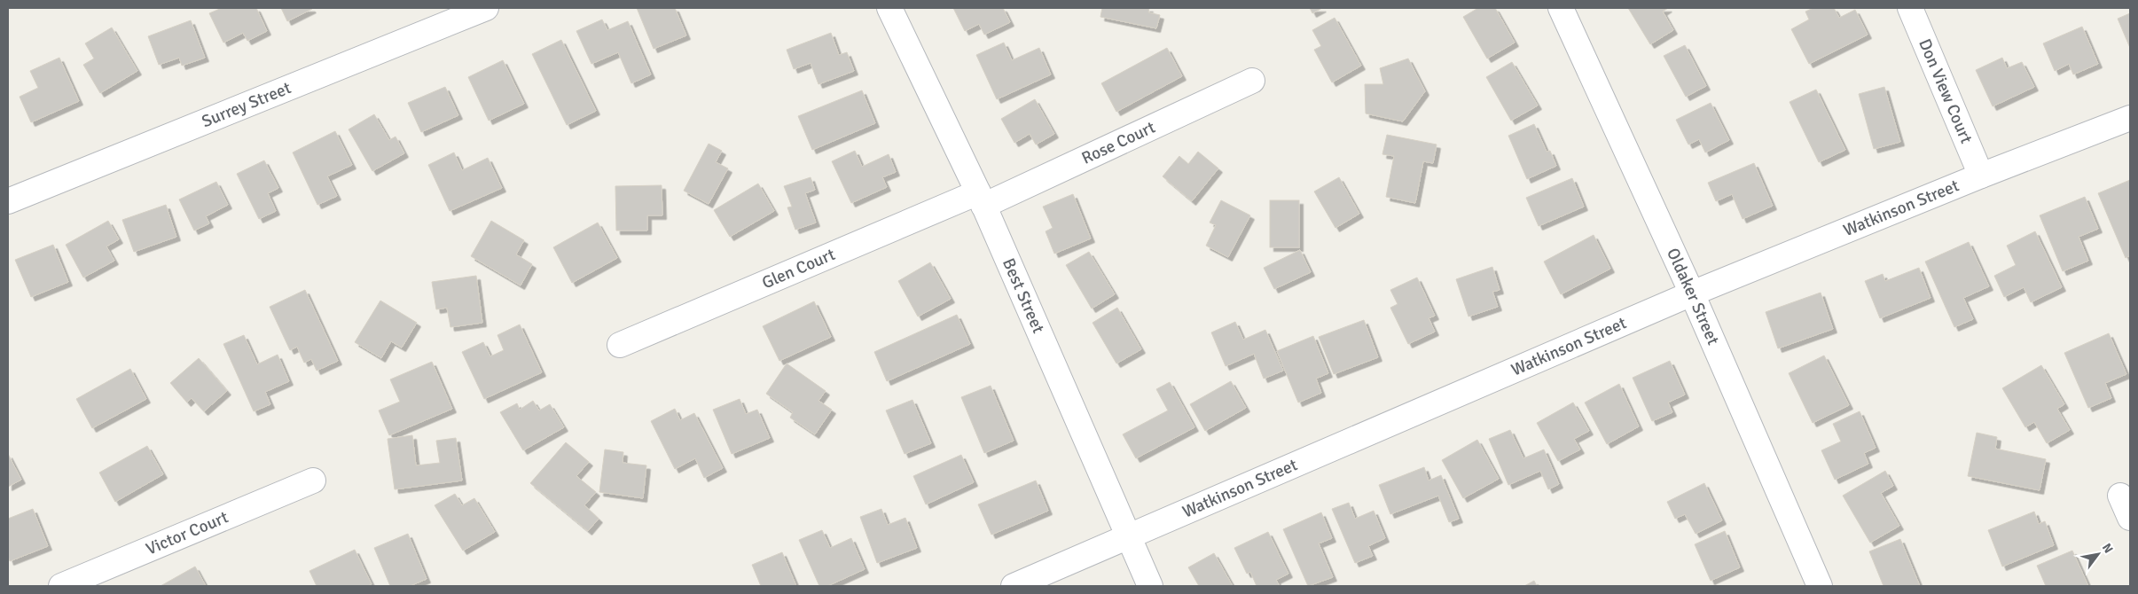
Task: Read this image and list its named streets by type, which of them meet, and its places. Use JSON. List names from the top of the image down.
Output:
{
  "streets": {
    "street": [
      "Don View Court",
      "Surrey Street",
      "Rose Court",
      "Watkinson Street",
      "Glen Court",
      "Best Street",
      "Oldaker Street",
      "Victor Court"
    ]
  },
  "crossings": [
    ["Don View Court", "Watkinson Street"],
    ["Rose Court", "Glen Court"],
    ["Rose Court", "Best Street"],
    ["Watkinson Street", "Best Street"],
    ["Watkinson Street", "Oldaker Street"],
    ["Glen Court", "Best Street"]
  ],
  "north": "top right"
}
